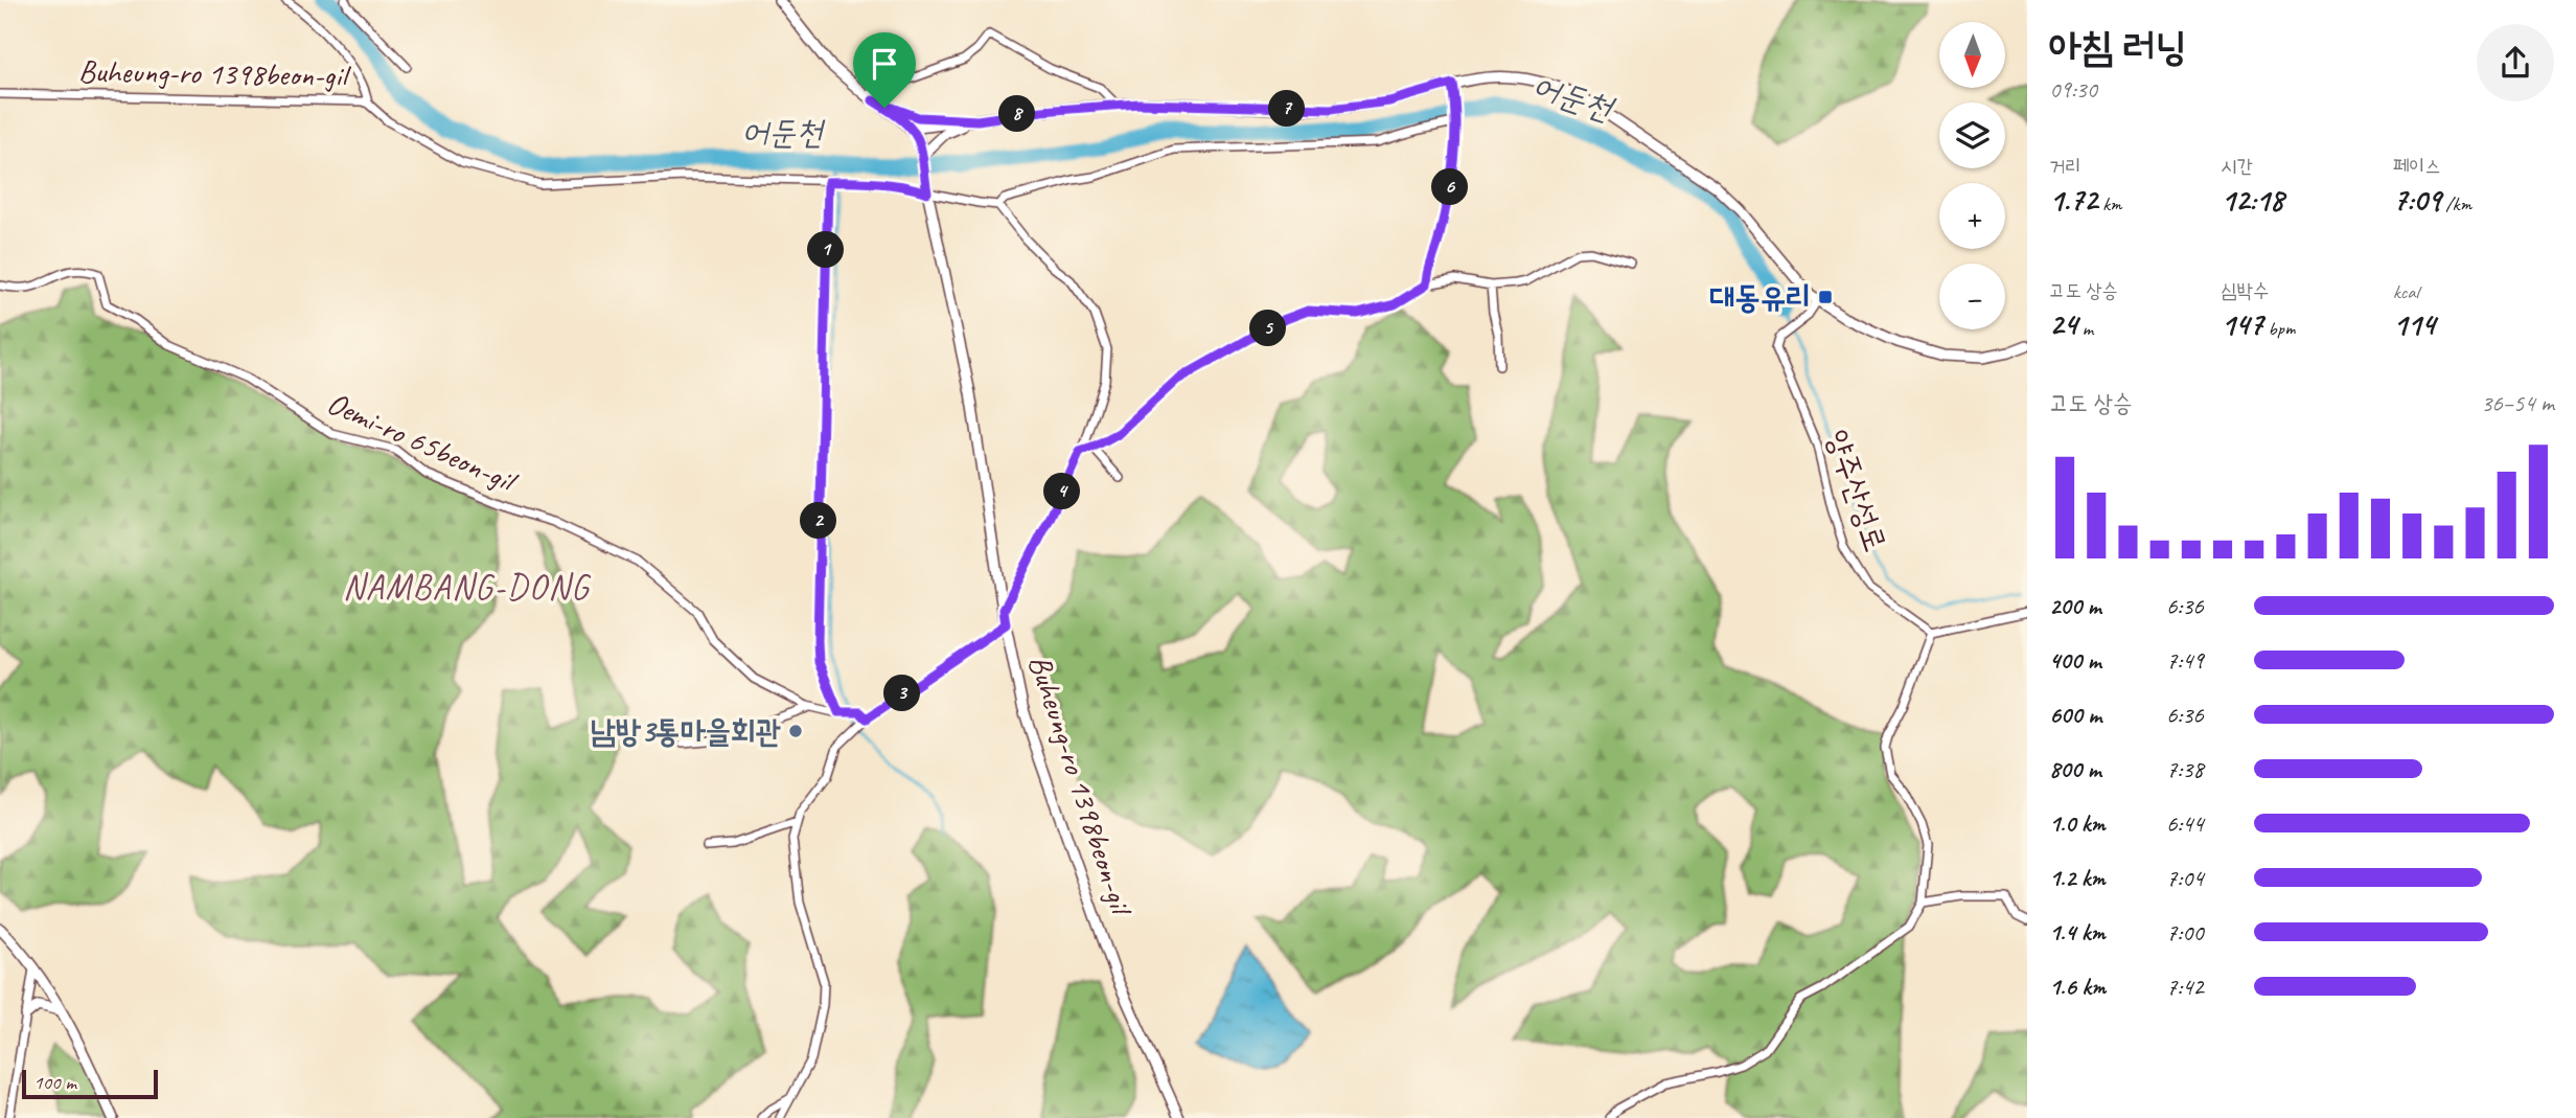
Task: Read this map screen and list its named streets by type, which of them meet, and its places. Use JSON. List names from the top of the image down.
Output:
{
  "streets": {
    "street": ["Buheung-ro 1398beon-gil", "Oemi-ro 65beon-gil", "양주산성로"]
  },
  "districts": ["NAMBANG-DONG"],
  "water": ["어둔천"],
  "places": {
    "transit": ["대동유리"],
    "other": ["남방3통마을회관"]
  },
  "scale_bar": "100 m",
  "north": "bottom",
  "page": {
    "heading": ["아침 러닝", "09:30"],
    "map_buttons": ["+", "−"],
    "pins": [
      "7",
      "8",
      "6",
      "1",
      "5",
      "4",
      "2",
      "3"
    ],
    "stats": [
      ["거리", "1.72 km"],
      ["시간", "12:18"],
      ["페이스", "7:09 /km"],
      ["고도 상승", "24 m"],
      ["심박수", "147 bpm"],
      ["kcal", "114"]
    ],
    "chart": ["고도 상승", "36–54 m"],
    "list": [
      {
        "name": "200 m",
        "note": "6:36"
      },
      {
        "name": "400 m",
        "note": "7:49"
      },
      {
        "name": "600 m",
        "note": "6:36"
      },
      {
        "name": "800 m",
        "note": "7:38"
      },
      {
        "name": "1.0 km",
        "note": "6:44"
      },
      {
        "name": "1.2 km",
        "note": "7:04"
      },
      {
        "name": "1.4 km",
        "note": "7:00"
      },
      {
        "name": "1.6 km",
        "note": "7:42"
      }
    ],
    "scale": "100 m"
  }
}
